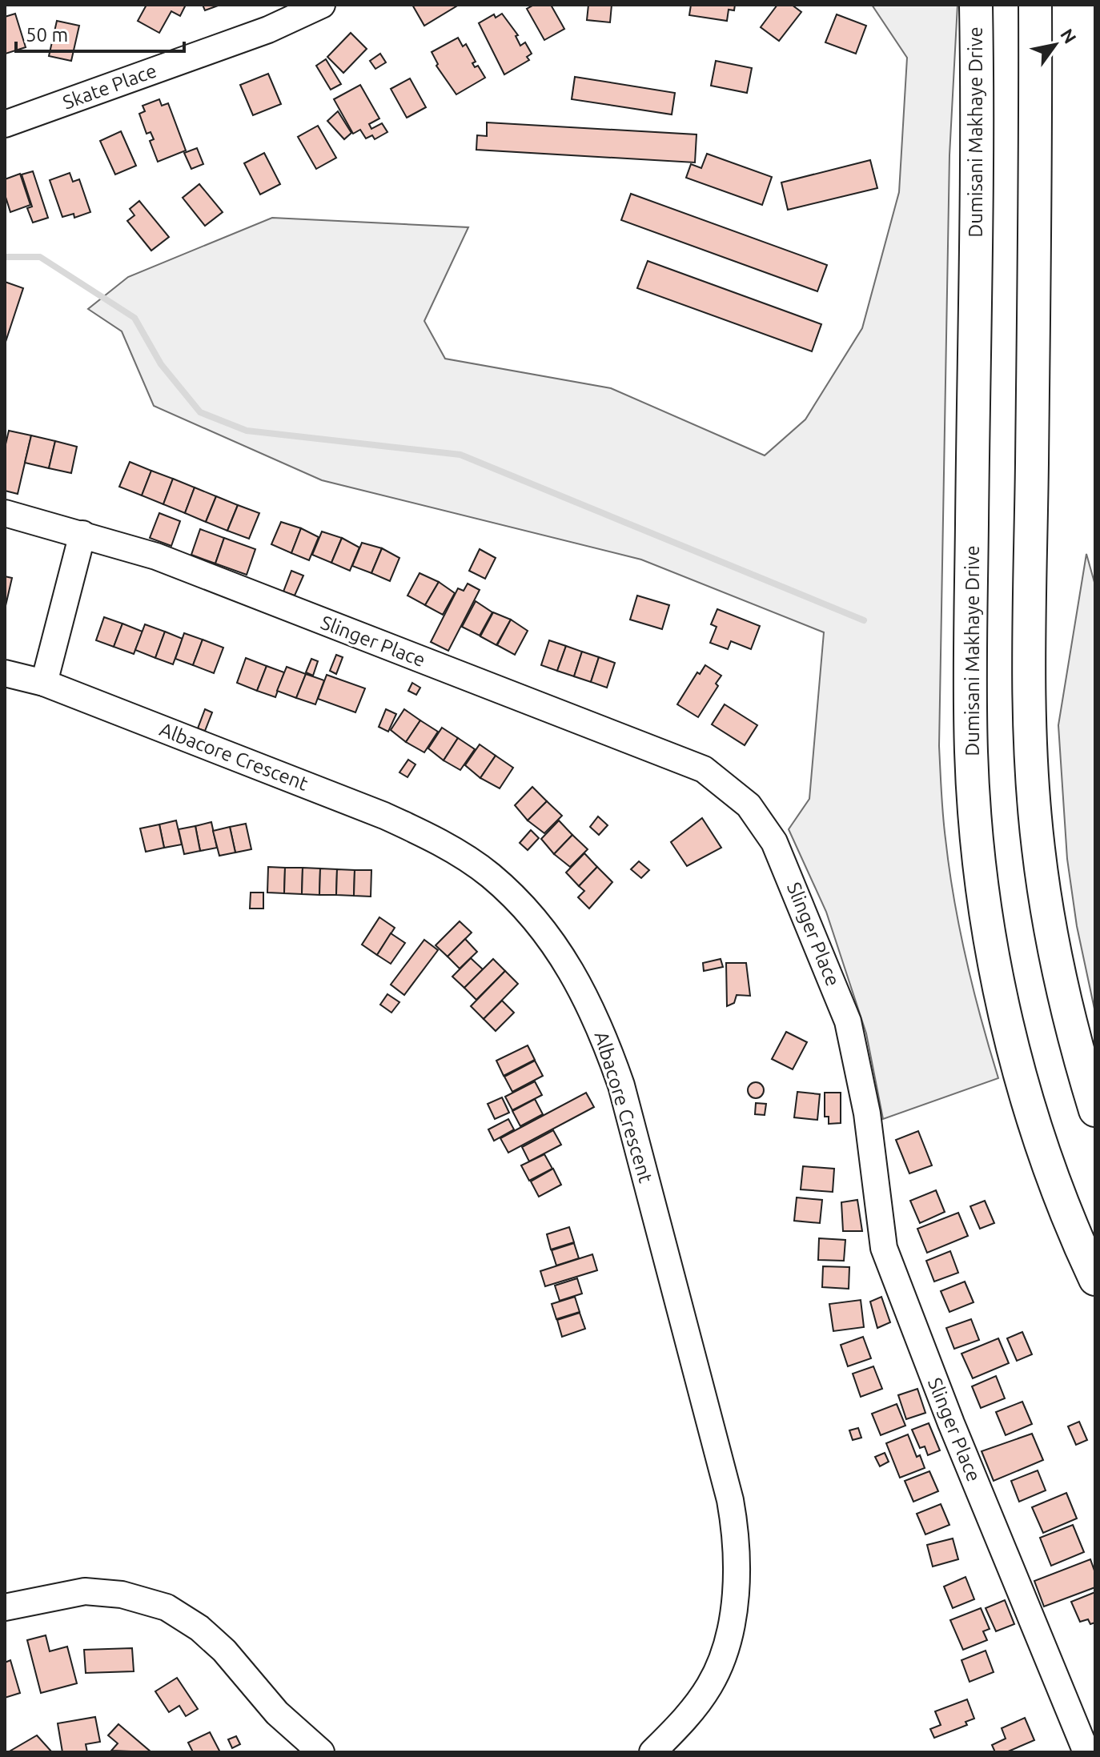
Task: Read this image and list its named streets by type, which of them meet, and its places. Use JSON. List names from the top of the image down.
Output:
{
  "streets": {
    "main road": ["Dumisani Makhaye Drive"],
    "street": ["Skate Place", "Slinger Place", "Albacore Crescent"]
  },
  "scale_bar": "50 m",
  "north": "top right"
}
